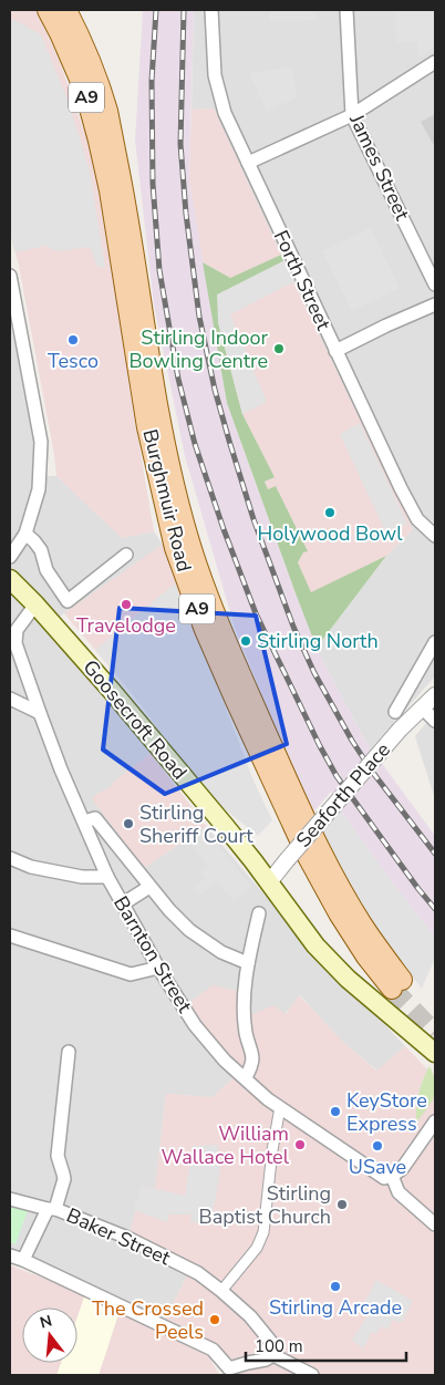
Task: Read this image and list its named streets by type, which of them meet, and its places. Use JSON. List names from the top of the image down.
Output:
{
  "streets": {
    "main road": ["A9", "Burghmuir Road", "Goosecroft Road"],
    "street": [
      "James Street",
      "Forth Street",
      "Seaforth Place",
      "Barnton Street",
      "Baker Street"
    ]
  },
  "crossings": [
    ["Goosecroft Road", "Seaforth Place"]
  ],
  "places": [
    "Tesco",
    "Stirling Indoor Bowling Centre",
    "Holywood Bowl",
    "Travelodge",
    "Stirling North",
    "Stirling Sheriff Court",
    "KeyStore Express",
    "William Wallace Hotel",
    "USave",
    "Stirling Baptist Church",
    "Stirling Arcade",
    "The Crossed Peels"
  ],
  "scale_bar": "100 m",
  "north": "top"
}
